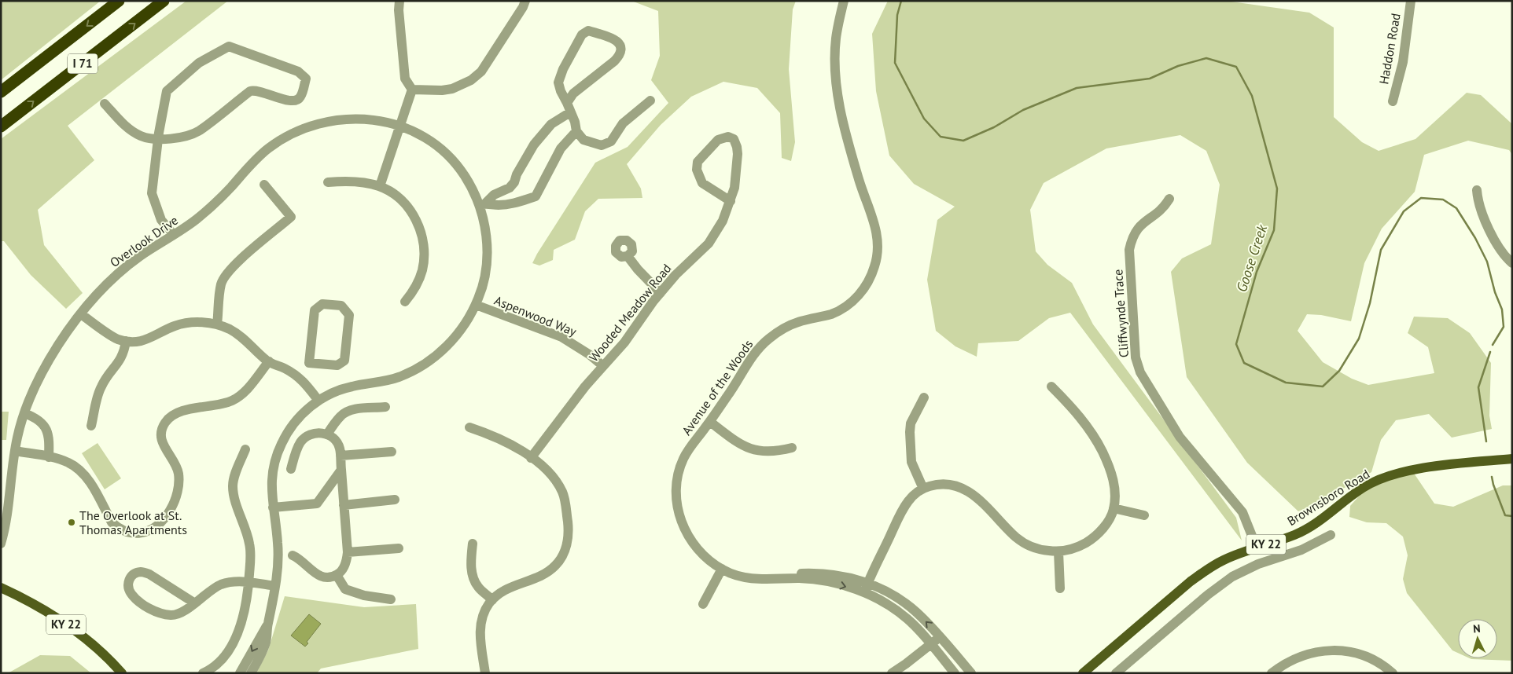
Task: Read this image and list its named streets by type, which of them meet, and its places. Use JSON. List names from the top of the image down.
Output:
{
  "streets": {
    "highway": ["I 71"],
    "main road": ["Brownsboro Road", "KY 22"],
    "street": [
      "Haddon Road",
      "Overlook Drive",
      "Wooded Meadow Road",
      "Cliffwynde Trace",
      "Aspenwood Way",
      "Avenue of the Woods"
    ]
  },
  "crossings": [
    ["Overlook Drive", "Aspenwood Way"],
    ["Wooded Meadow Road", "Aspenwood Way"],
    ["Cliffwynde Trace", "Brownsboro Road"]
  ],
  "water": ["Goose Creek"],
  "places": ["The Overlook at St. Thomas Apartments"],
  "north": "top"
}
